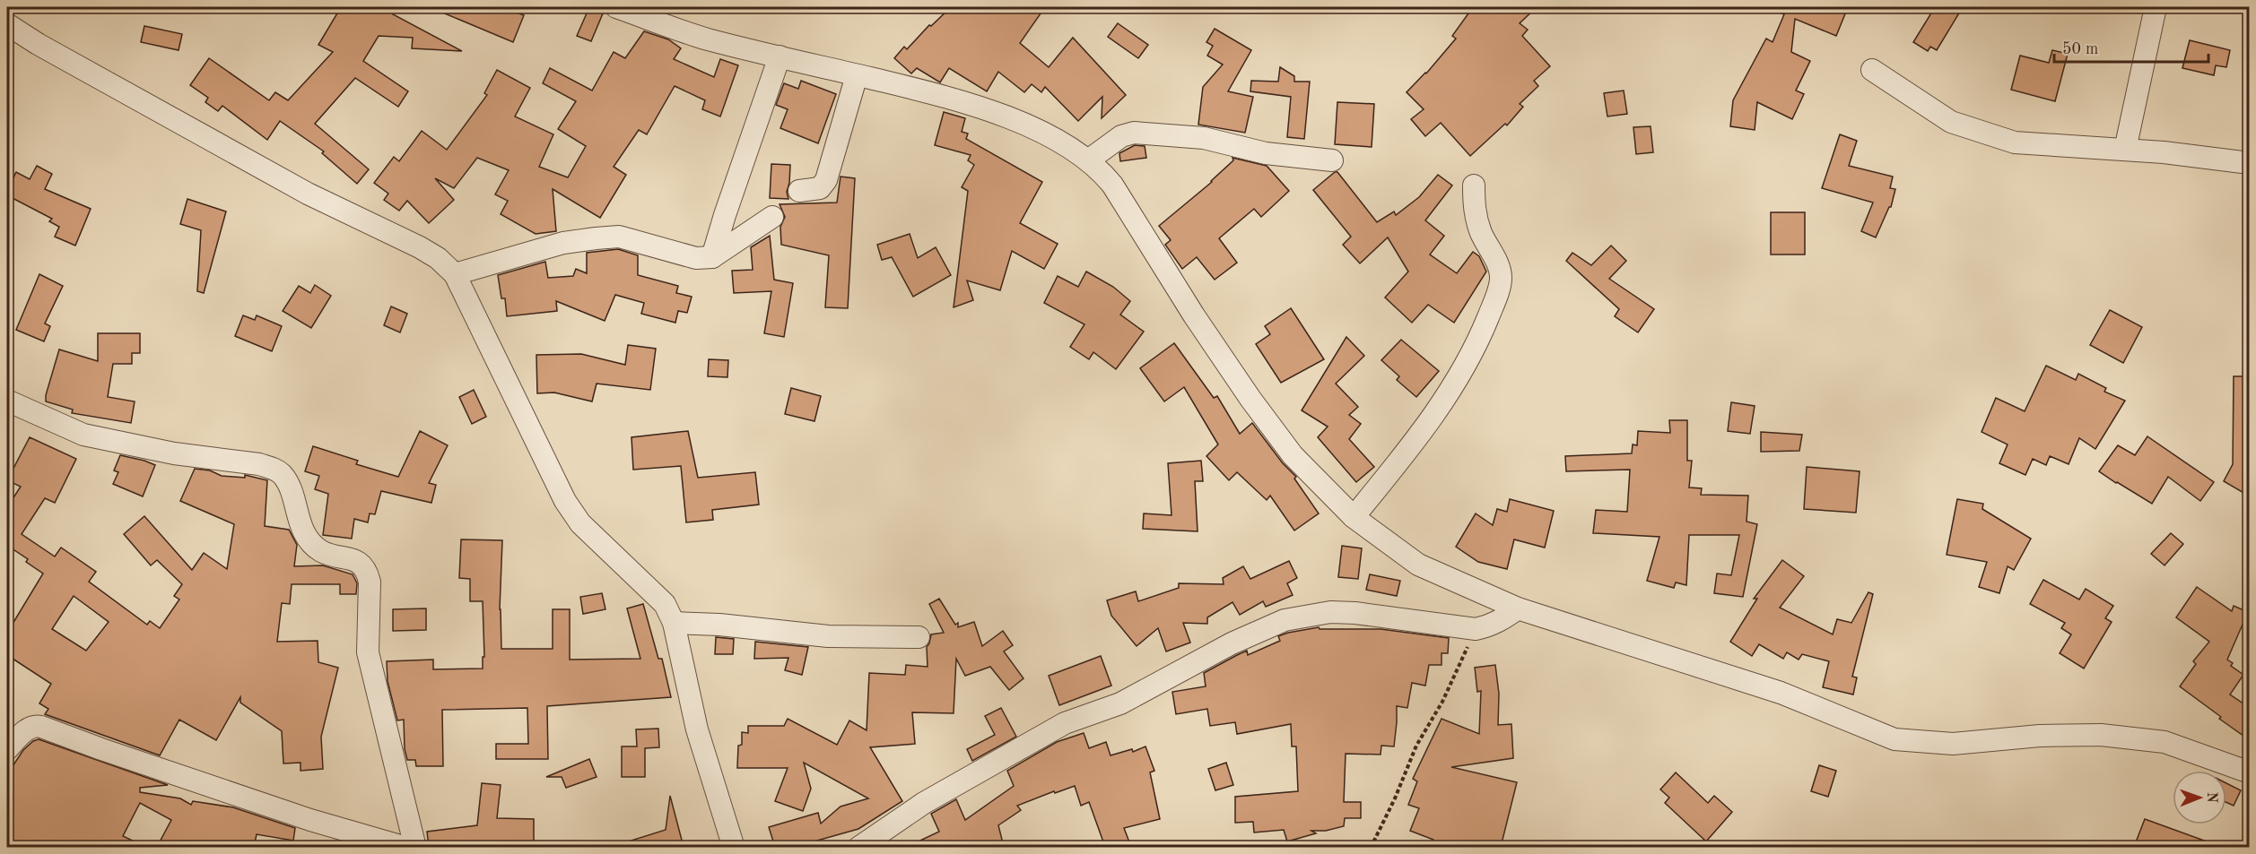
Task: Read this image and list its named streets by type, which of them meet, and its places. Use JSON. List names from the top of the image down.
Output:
{
  "scale_bar": "50 m",
  "north": "right"
}
